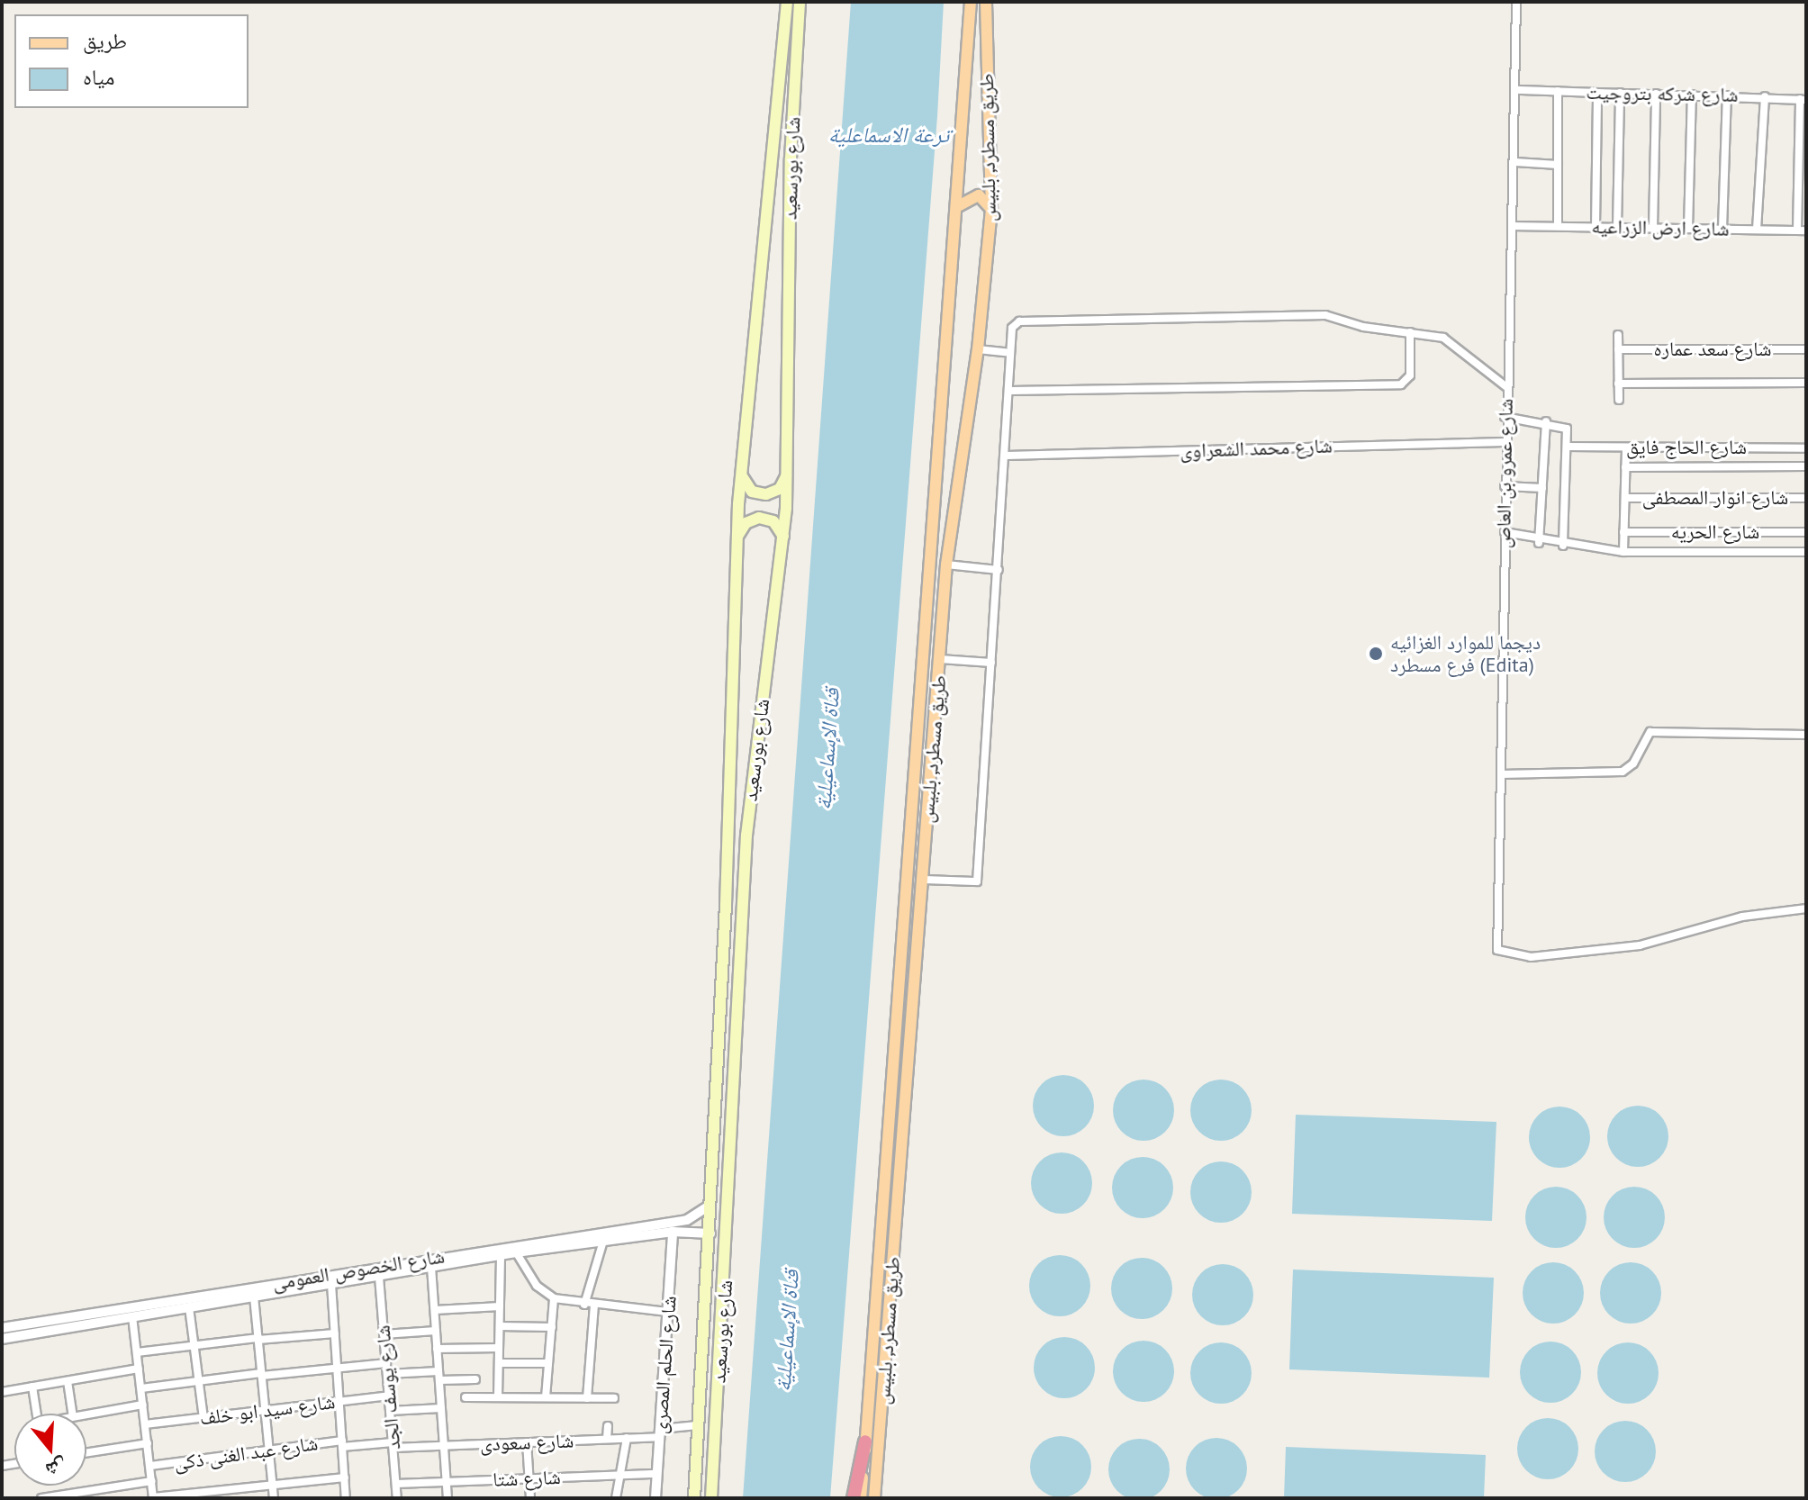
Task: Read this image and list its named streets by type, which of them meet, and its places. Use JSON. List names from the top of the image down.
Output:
{
  "streets": {
    "main road": ["طريق مسطرد, بلبيس", "شارع بورسعيد"],
    "street": [
      "شارع شركه بتروجيت",
      "شارع ارض الزراعيه",
      "شارع سعد عماره",
      "شارع الحاج فايق",
      "شارع محمد الشعراوى",
      "شارع عمرو بن العاص",
      "شارع انوار المصطفى",
      "شارع الحريه",
      "شارع الخصوص العمومى",
      "شارع الحلم المصرى",
      "شارع يوسف الجد",
      "شارع سيد ابو خلف",
      "شارع سعودى",
      "شارع عبد الغنى ذكى",
      "شارع شتا"
    ]
  },
  "crossings": [
    ["شارع شركه بتروجيت", "شارع عمرو بن العاص"],
    ["شارع بورسعيد", "شارع الخصوص العمومى"],
    ["شارع بورسعيد", "شارع سعودى"],
    ["شارع ارض الزراعيه", "شارع عمرو بن العاص"],
    ["شارع محمد الشعراوى", "شارع عمرو بن العاص"],
    ["شارع الخصوص العمومى", "شارع الحلم المصرى"],
    ["شارع الخصوص العمومى", "شارع يوسف الجد"],
    ["شارع الحلم المصرى", "شارع سعودى"],
    ["شارع الحلم المصرى", "شارع شتا"],
    ["شارع يوسف الجد", "شارع سيد ابو خلف"],
    ["شارع يوسف الجد", "شارع سعودى"],
    ["شارع يوسف الجد", "شارع عبد الغنى ذكى"],
    ["شارع يوسف الجد", "شارع شتا"],
    ["شارع سعودى", "شارع عبد الغنى ذكى"]
  ],
  "water": ["ترعة الاسماعلية", "قناة الإسماعيلية"],
  "places": ["ديجما للموارد الغزائيه فرع مسطرد (Edita)"],
  "legend": ["طريق", "مياه"],
  "north": "bottom"
}
